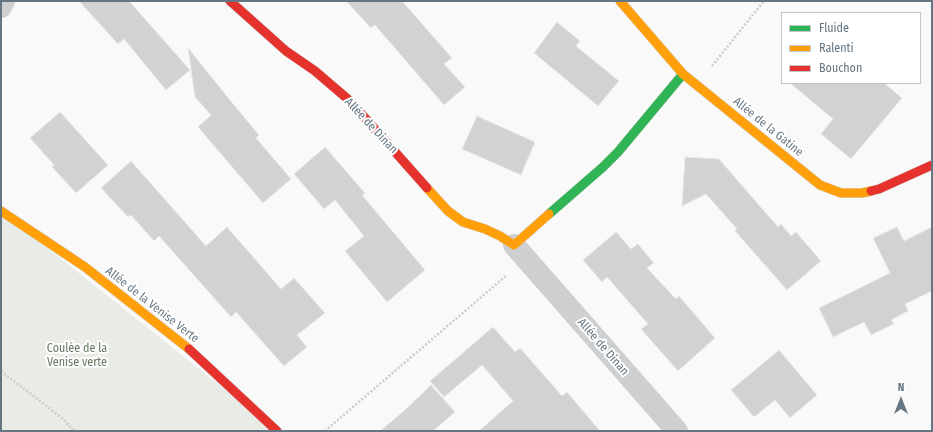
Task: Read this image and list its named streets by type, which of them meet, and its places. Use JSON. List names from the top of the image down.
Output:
{
  "streets": {
    "street": ["Allée de Dinan", "Allée de la Gatine", "Allée de la Venise Verte"]
  },
  "parks": ["Coulée de la Venise verte"],
  "legend": ["Fluide", "Ralenti", "Bouchon"],
  "north": "top"
}
